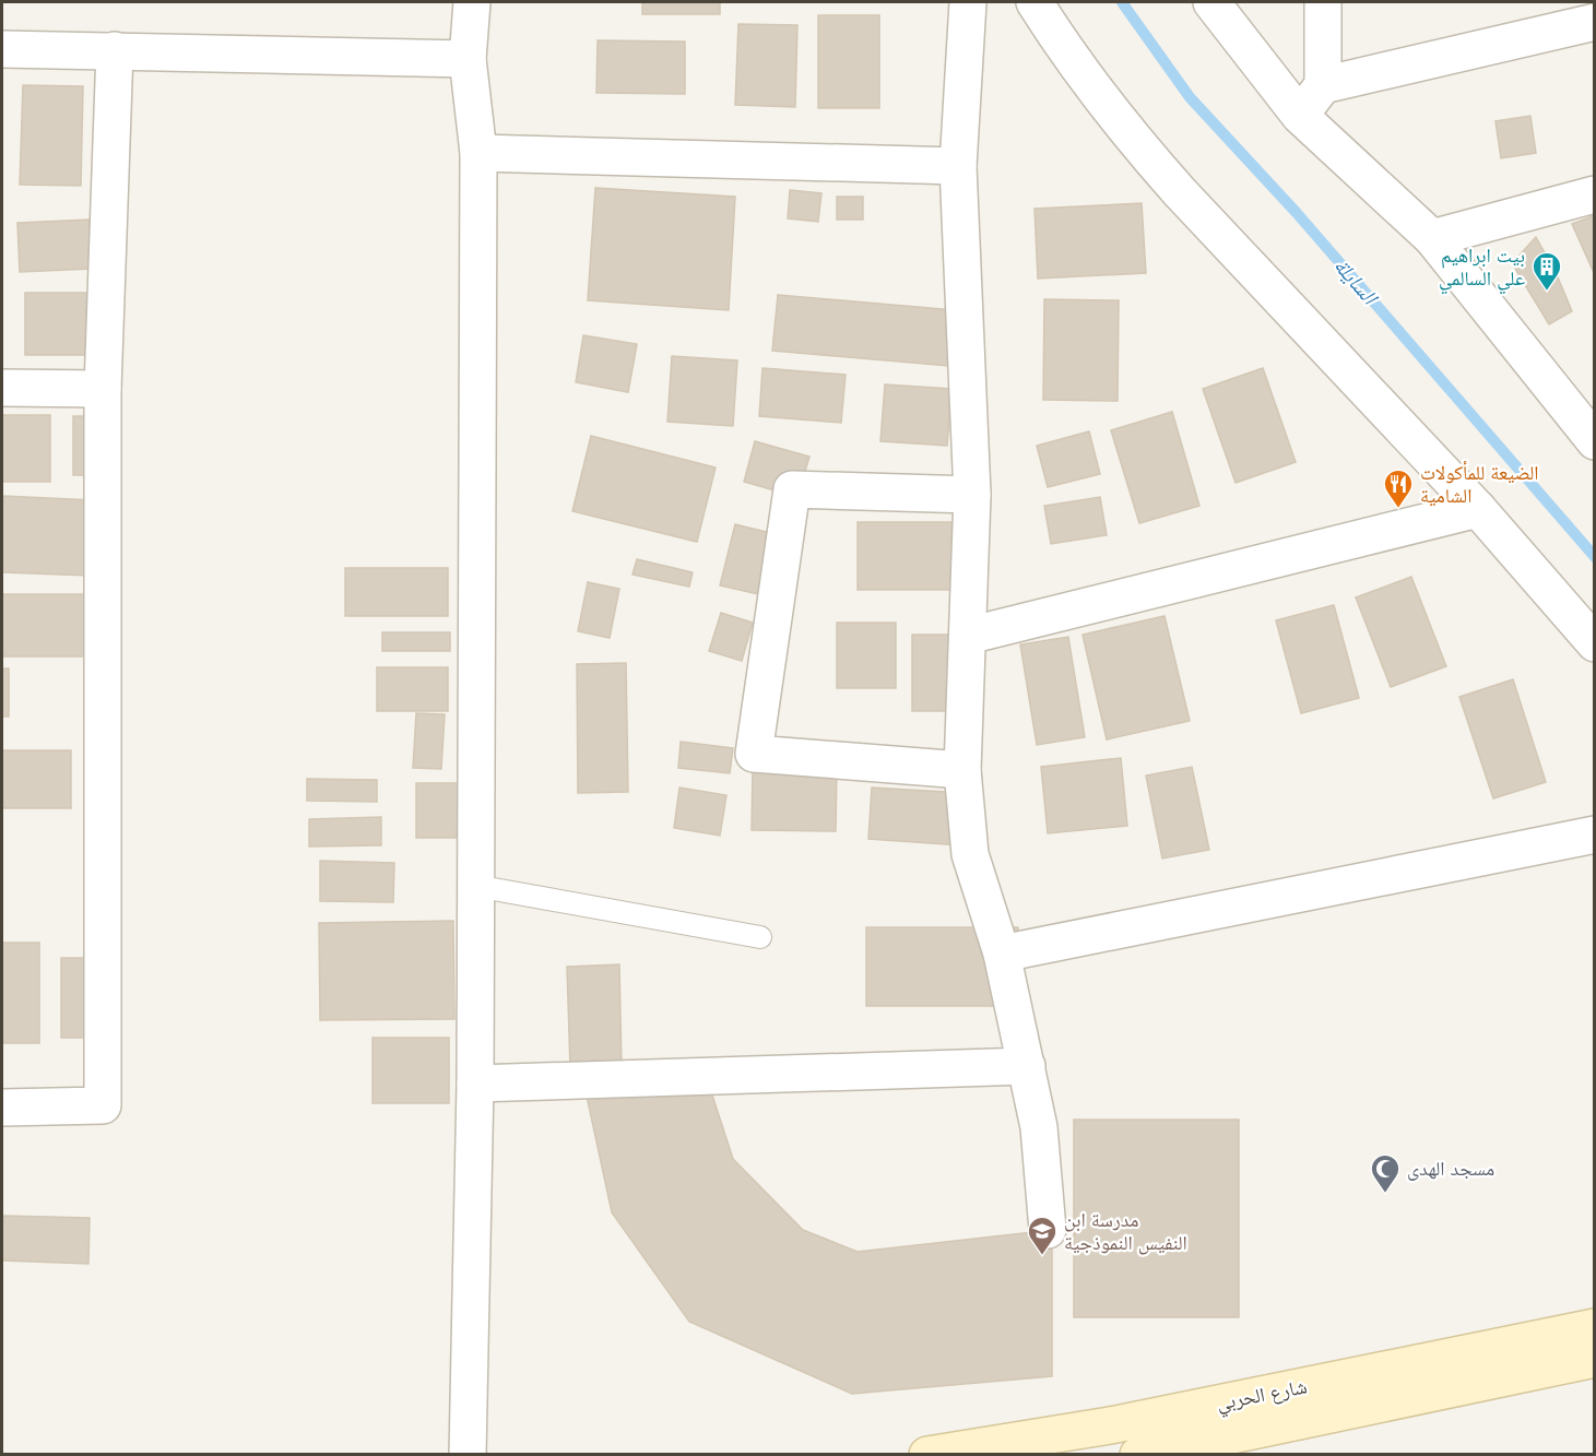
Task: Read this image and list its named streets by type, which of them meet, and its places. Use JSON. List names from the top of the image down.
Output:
{
  "streets": {
    "street": ["شارع الحربي"]
  },
  "water": ["السايلة"],
  "places": {
    "building": ["بيت ابراهيم علي السالمي"],
    "restaurant": ["الضيعة للمأكولات الشامية"],
    "mosque": ["مسجد الهدى"],
    "school or university": ["مدرسة ابن النفيس النموذجية"]
  }
}
